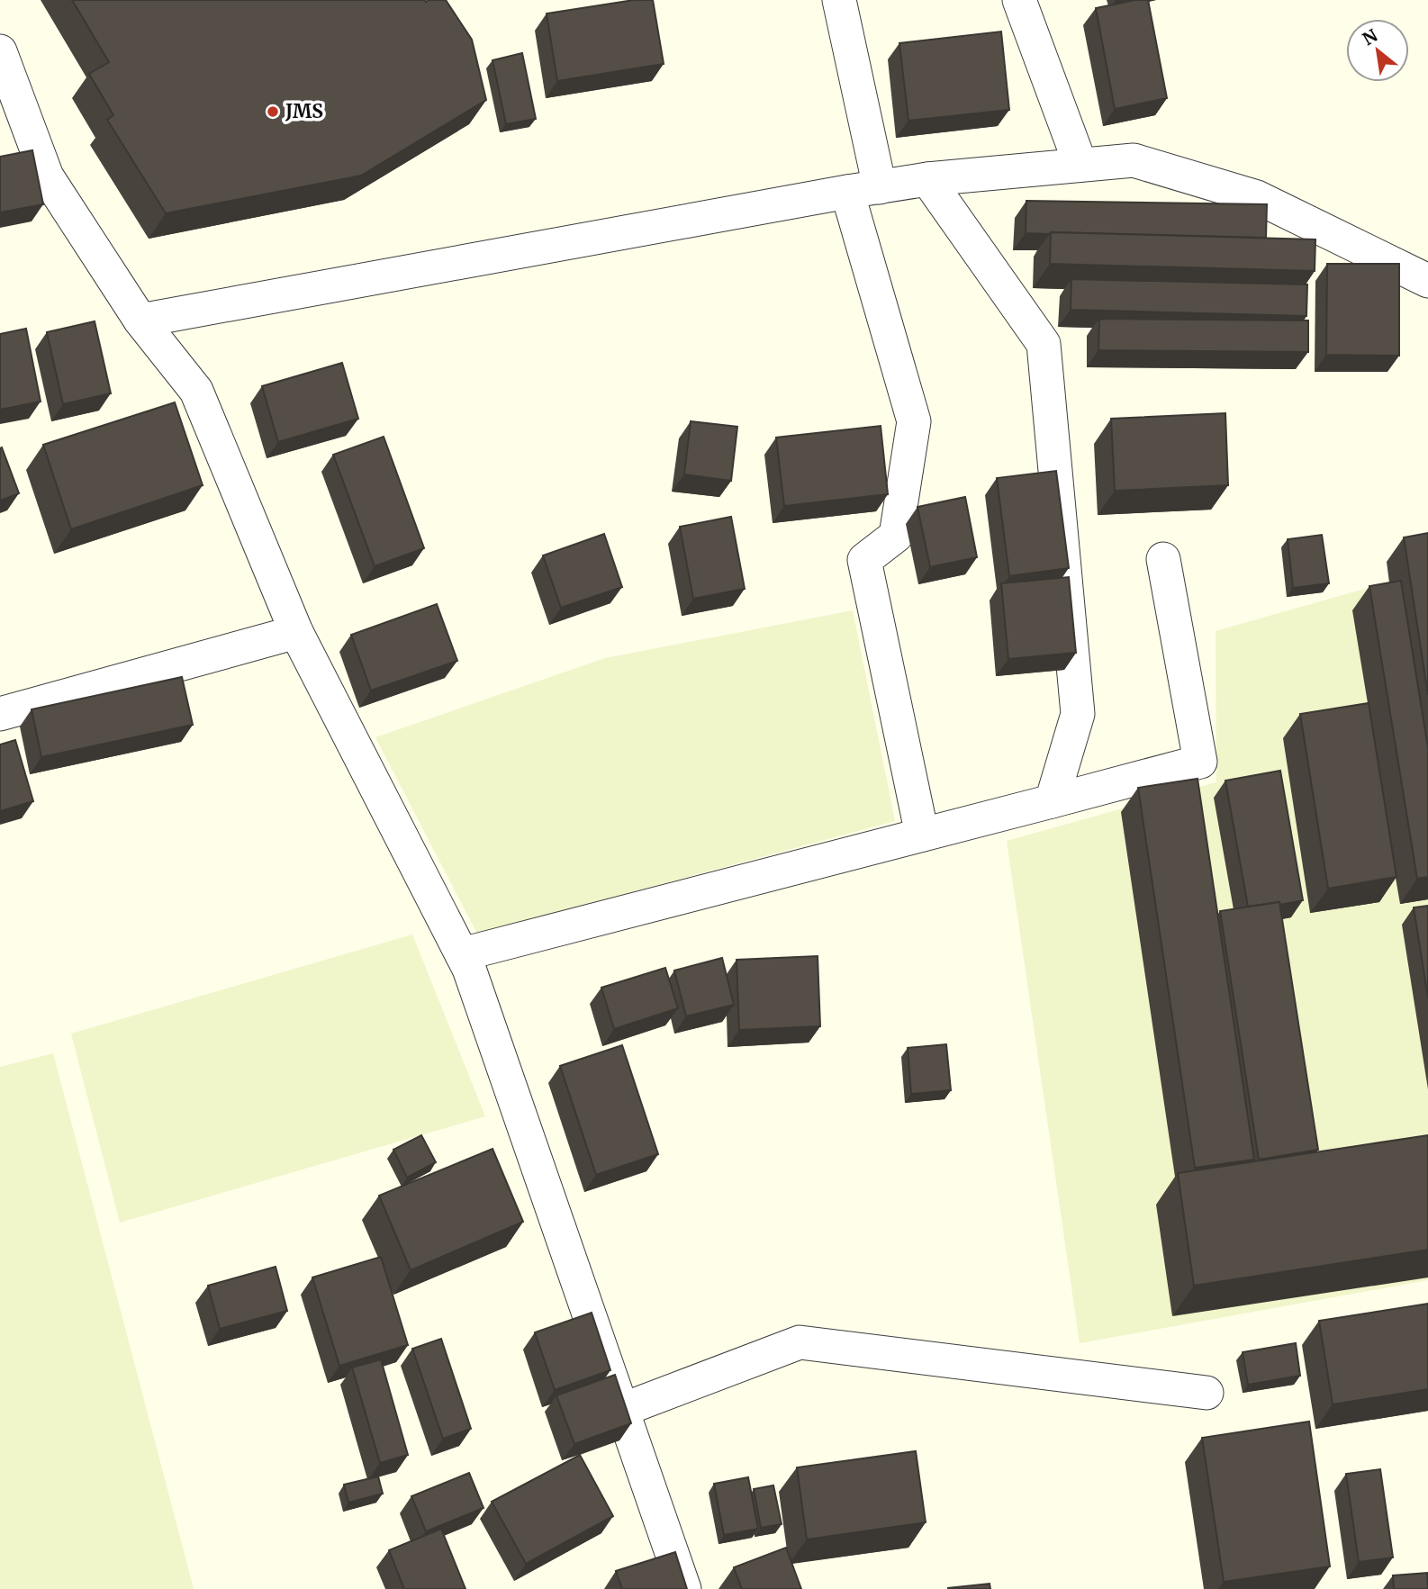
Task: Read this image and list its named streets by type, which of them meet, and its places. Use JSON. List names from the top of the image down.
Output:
{
  "places": ["JMS"],
  "north": "top left"
}
